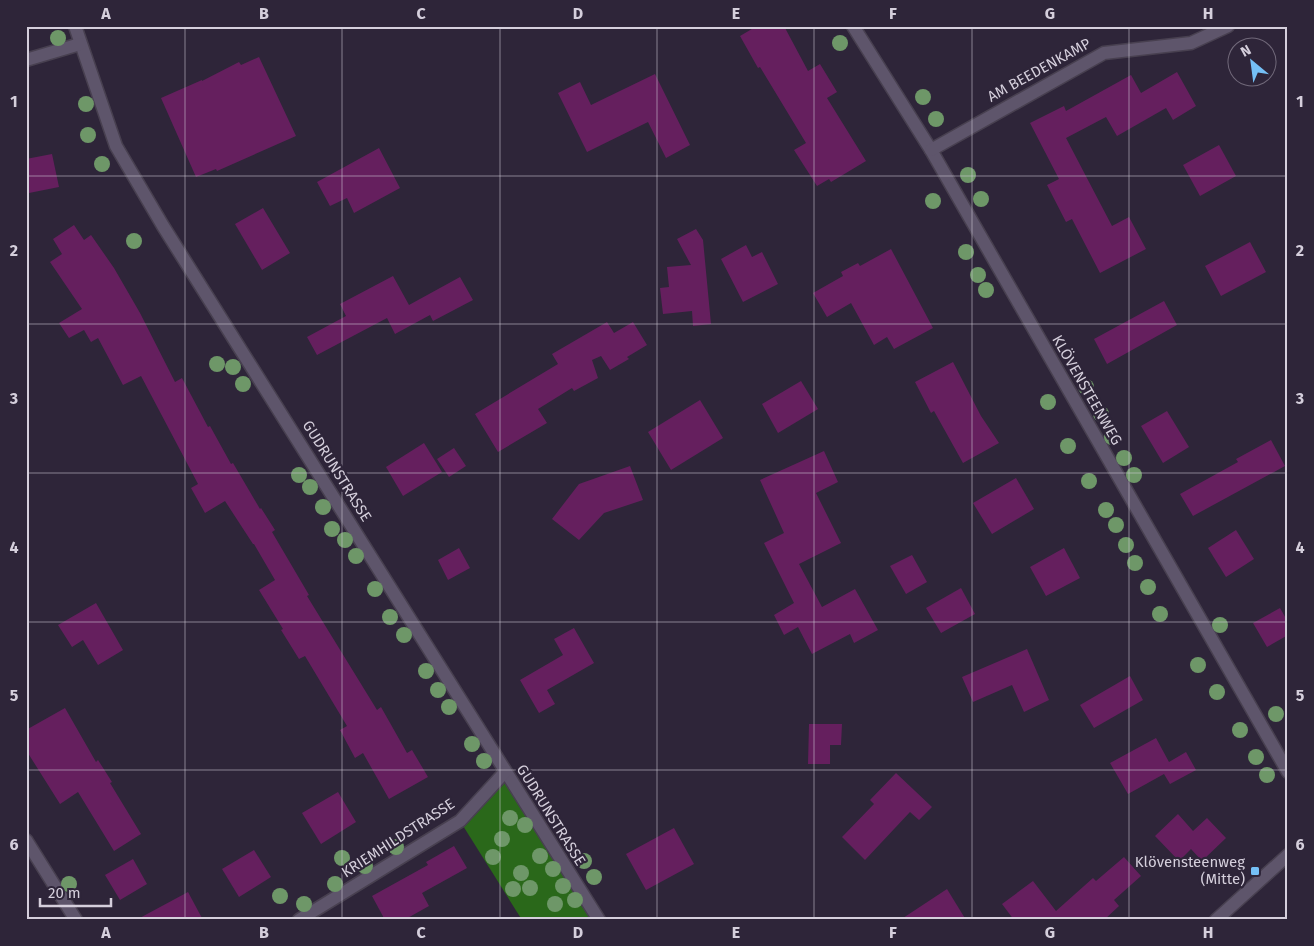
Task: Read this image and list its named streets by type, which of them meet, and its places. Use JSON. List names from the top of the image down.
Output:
{
  "streets": {
    "street": [
      "AM BEEDENKAMP",
      "KLÖVENSTEENWEG",
      "GUDRUNSTRASSE",
      "KRIEMHILDSTRASSE"
    ]
  },
  "crossings": [
    ["AM BEEDENKAMP", "KLÖVENSTEENWEG"],
    ["GUDRUNSTRASSE", "KRIEMHILDSTRASSE"]
  ],
  "places": {
    "transit": ["Klövensteenweg (Mitte)"]
  },
  "scale_bar": "20 m",
  "north": "top left",
  "grid": {
    "columns": [
      "A",
      "B",
      "C",
      "D",
      "E",
      "F",
      "G",
      "H"
    ],
    "rows": [
      "1",
      "2",
      "3",
      "4",
      "5",
      "6"
    ]
  }
}
